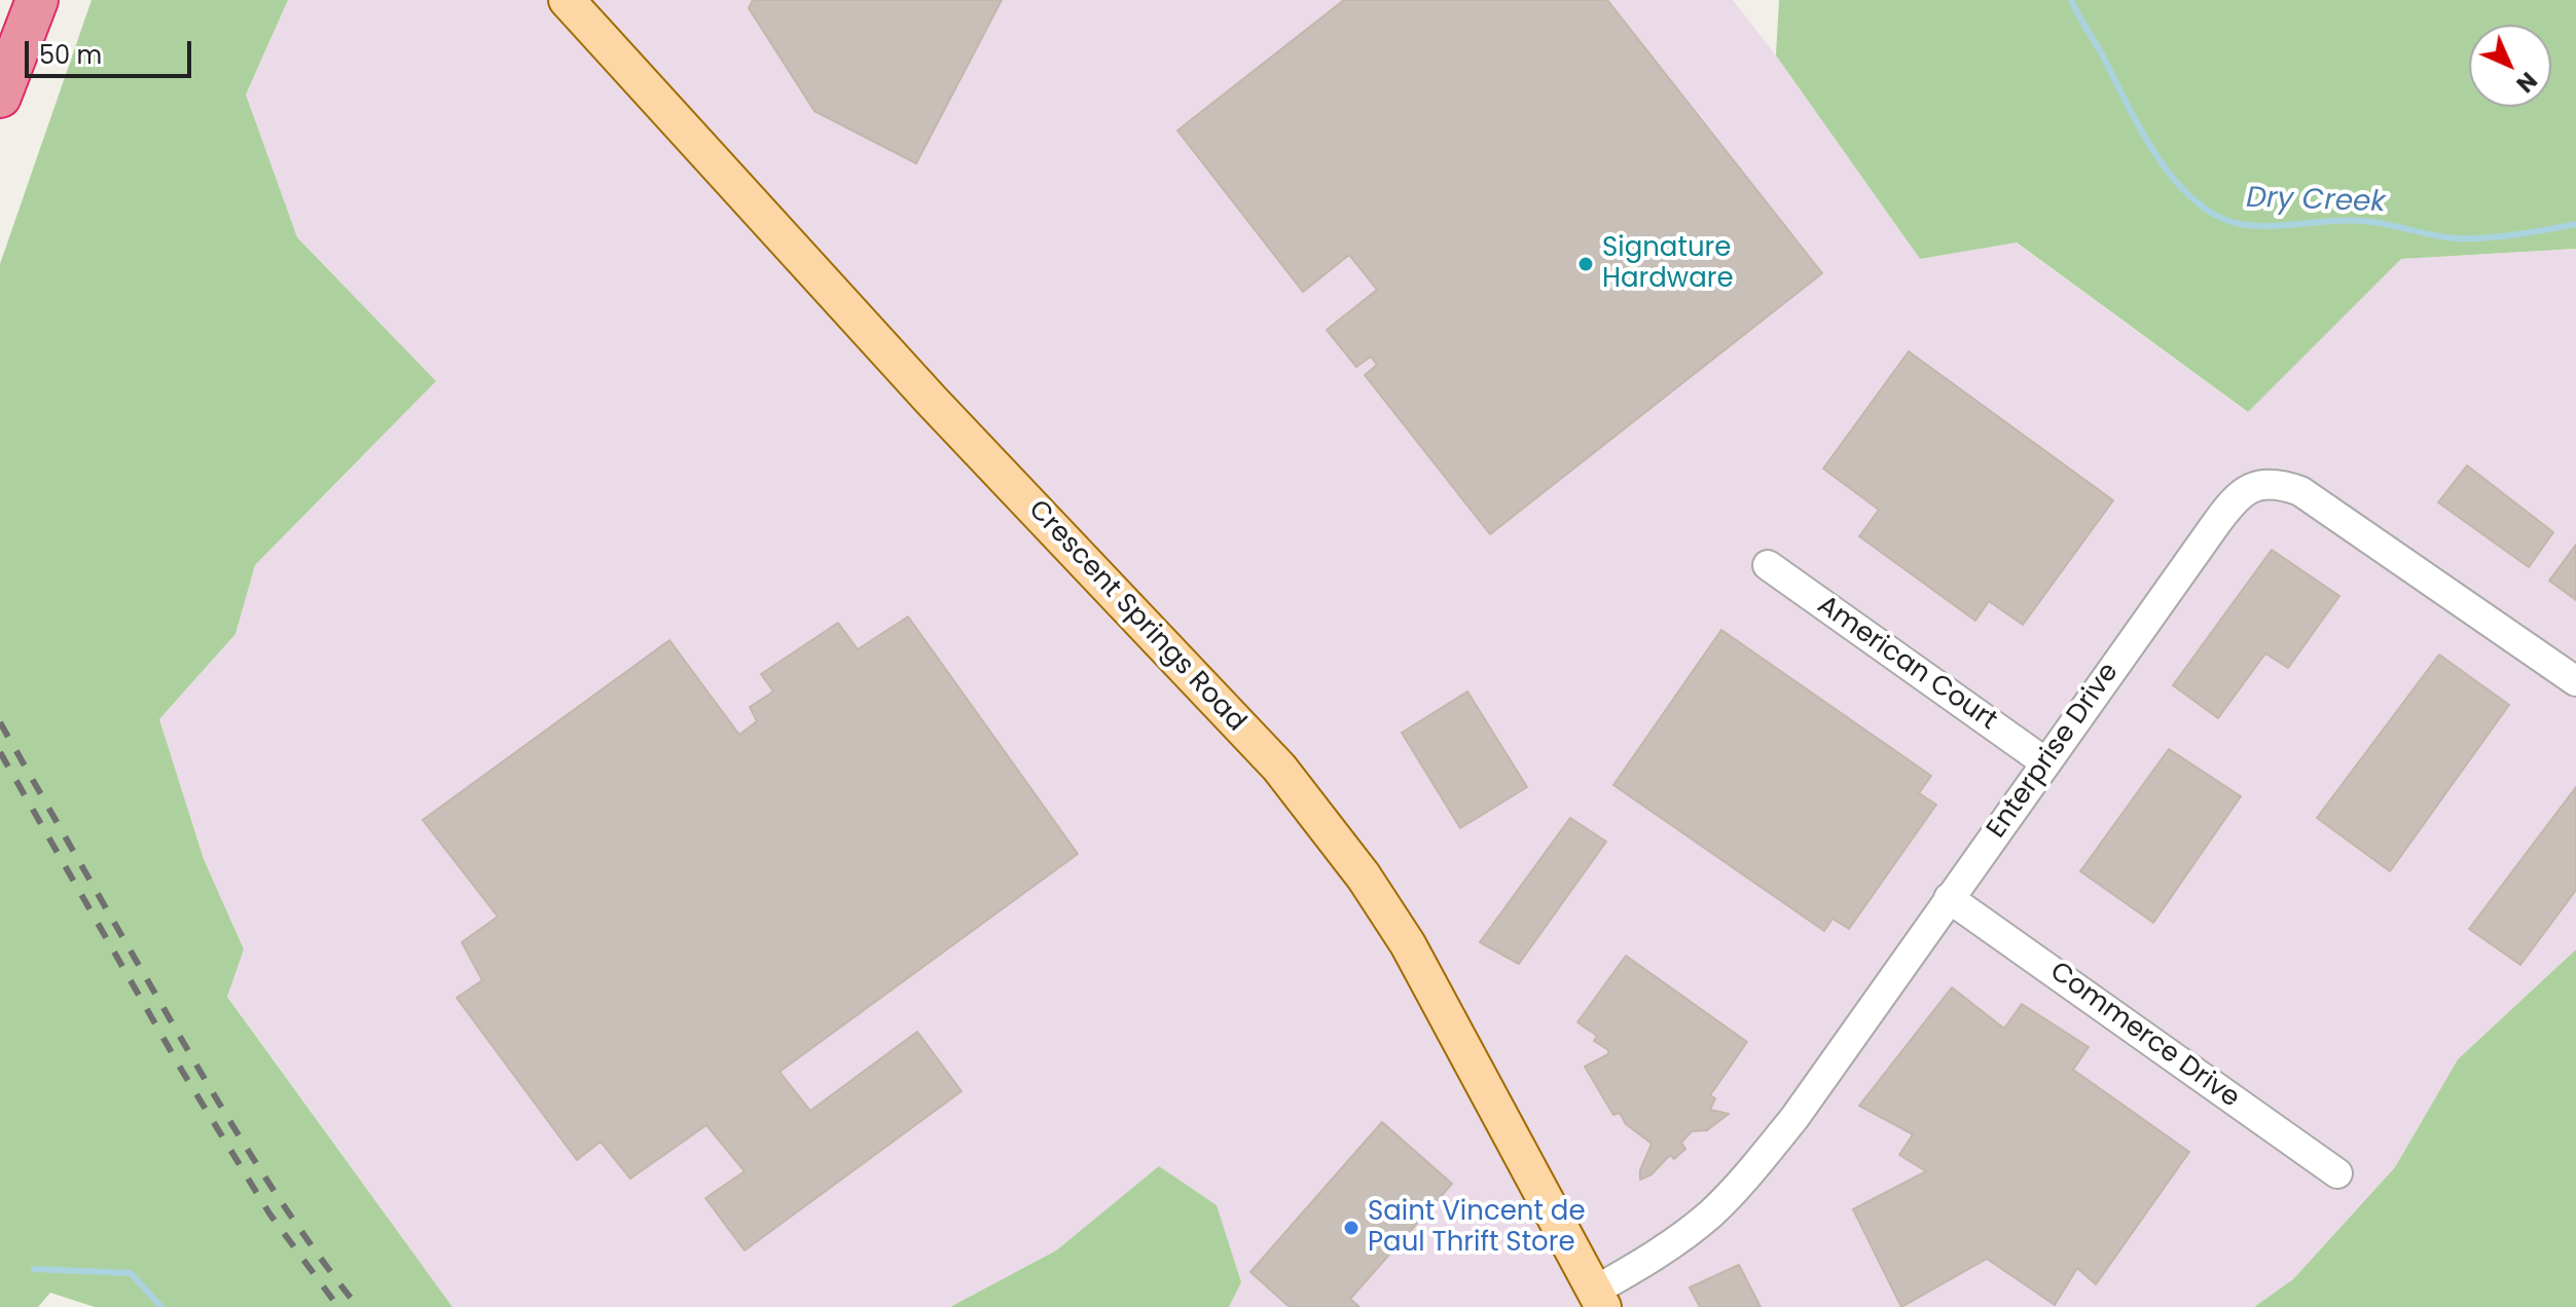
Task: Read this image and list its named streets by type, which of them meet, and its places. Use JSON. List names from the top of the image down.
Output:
{
  "streets": {
    "main road": ["Crescent Springs Road"],
    "street": ["American Court", "Enterprise Drive", "Commerce Drive"]
  },
  "crossings": [
    ["Crescent Springs Road", "Enterprise Drive"],
    ["American Court", "Enterprise Drive"],
    ["Enterprise Drive", "Commerce Drive"]
  ],
  "water": ["Dry Creek"],
  "places": ["Signature Hardware", "Saint Vincent de Paul Thrift Store"],
  "scale_bar": "50 m",
  "north": "bottom right"
}
